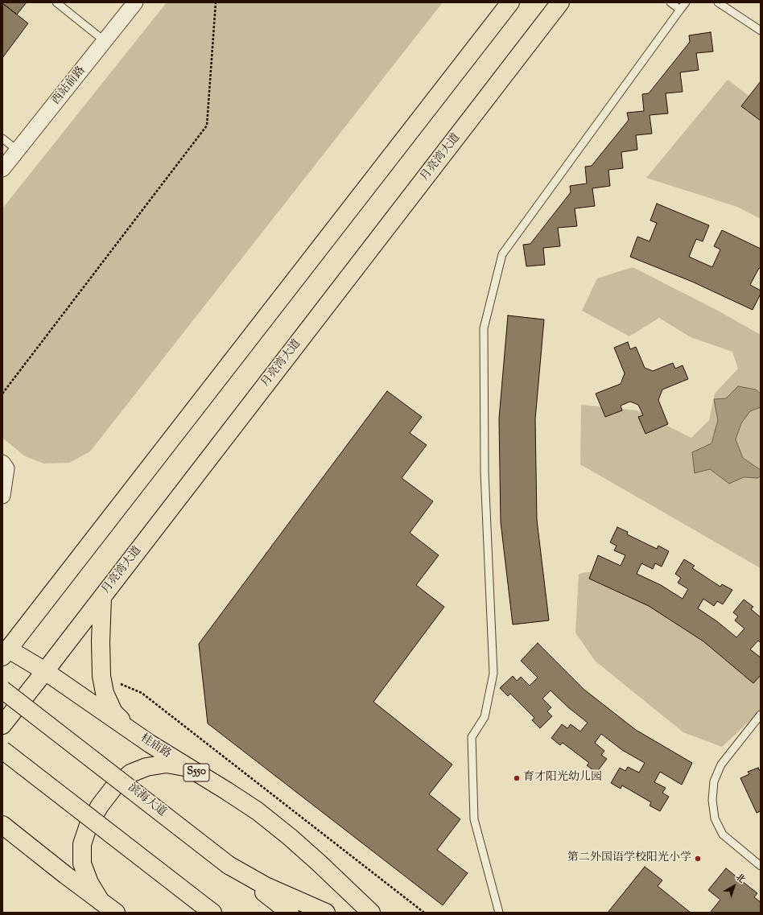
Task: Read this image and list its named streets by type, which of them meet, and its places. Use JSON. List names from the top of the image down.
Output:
{
  "streets": {
    "main road": [
      "月亮湾大道",
      "桂庙路",
      "S550",
      "滨海大道"
    ],
    "street": ["西站前路"]
  },
  "crossings": [
    ["月亮湾大道", "桂庙路"]
  ],
  "places": ["育才阳光幼儿园", "第二外国语学校阳光小学"],
  "north": "top right"
}
